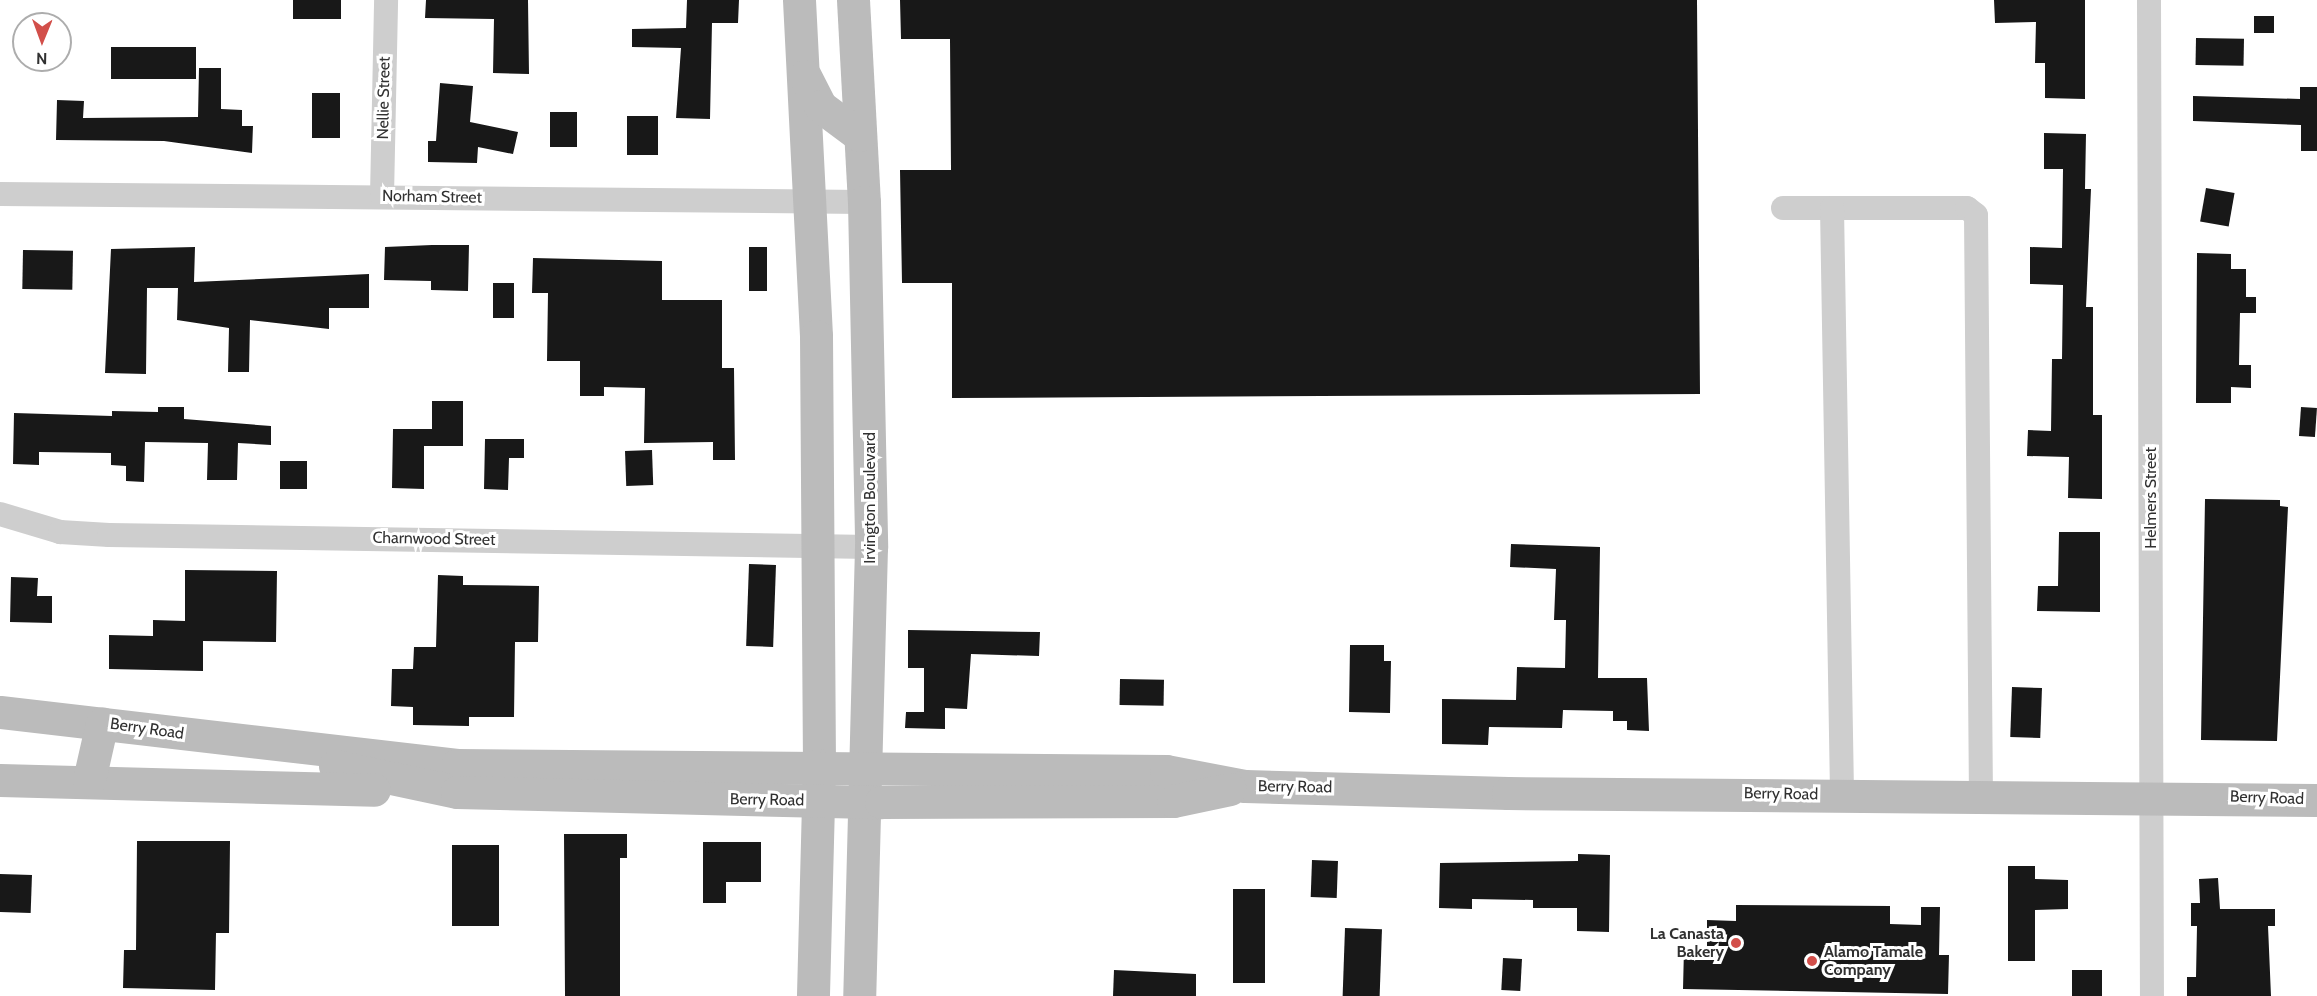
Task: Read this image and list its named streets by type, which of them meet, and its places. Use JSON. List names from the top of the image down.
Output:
{
  "streets": {
    "street": [
      "Nellie Street",
      "Norham Street",
      "Irvington Boulevard",
      "Helmers Street",
      "Charnwood Street",
      "Berry Road"
    ]
  },
  "crossings": [
    ["Nellie Street", "Norham Street"],
    ["Norham Street", "Irvington Boulevard"],
    ["Irvington Boulevard", "Charnwood Street"],
    ["Irvington Boulevard", "Berry Road"],
    ["Helmers Street", "Berry Road"]
  ],
  "places": ["La Canasta Bakery", "Alamo Tamale Company"],
  "north": "bottom"
}
